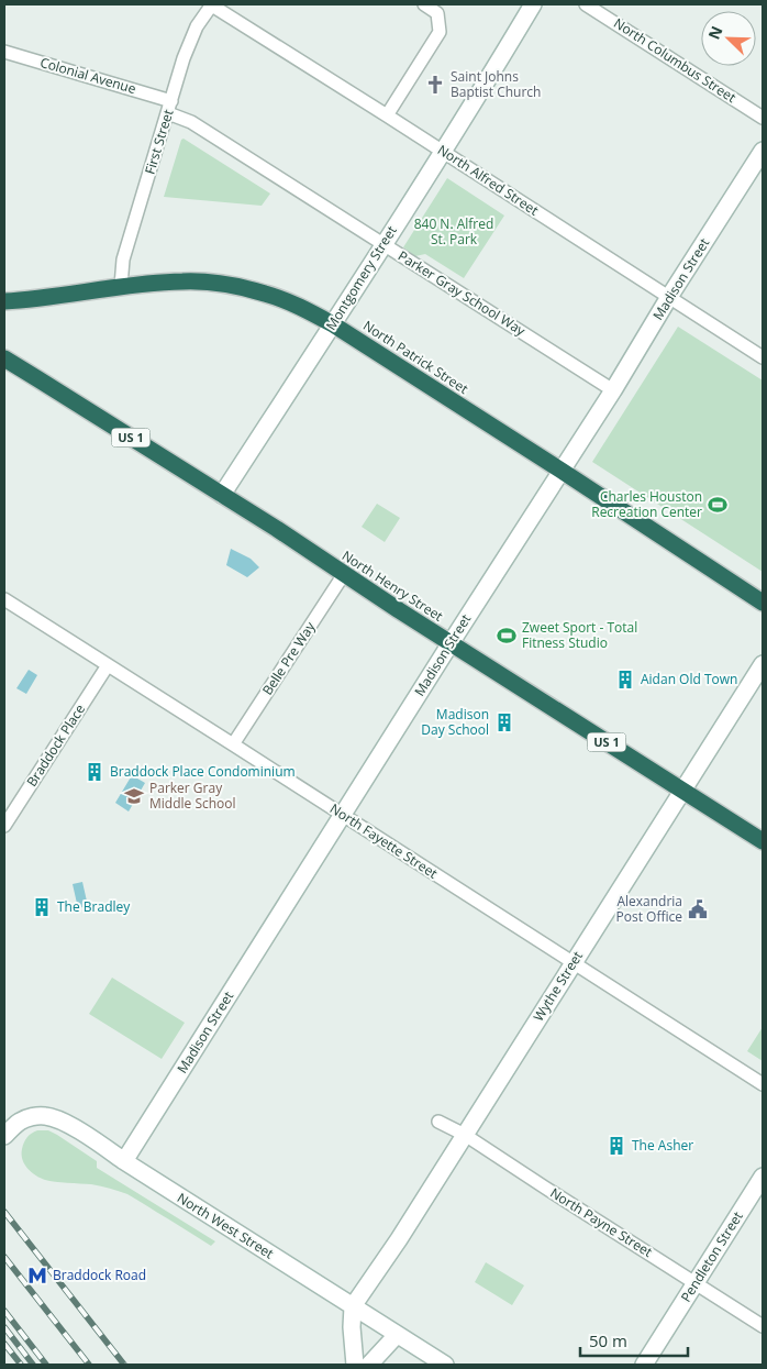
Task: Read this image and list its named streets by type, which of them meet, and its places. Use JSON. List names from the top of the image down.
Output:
{
  "streets": {
    "highway": ["North Patrick Street", "US 1", "North Henry Street"],
    "street": [
      "North Columbus Street",
      "Colonial Avenue",
      "First Street",
      "North Alfred Street",
      "Montgomery Street",
      "Madison Street",
      "Parker Gray School Way",
      "Belle Pre Way",
      "Braddock Place",
      "North Fayette Street",
      "Wythe Street",
      "North Payne Street",
      "North West Street",
      "Pendleton Street"
    ]
  },
  "crossings": [
    ["Colonial Avenue", "First Street"],
    ["Colonial Avenue", "Parker Gray School Way"],
    ["First Street", "North Alfred Street"],
    ["First Street", "Parker Gray School Way"],
    ["First Street", "North Patrick Street"],
    ["North Alfred Street", "Montgomery Street"],
    ["North Alfred Street", "Madison Street"],
    ["Montgomery Street", "Parker Gray School Way"],
    ["Montgomery Street", "North Patrick Street"],
    ["Montgomery Street", "North Henry Street"],
    ["Madison Street", "Parker Gray School Way"],
    ["Madison Street", "North Patrick Street"],
    ["Madison Street", "North Henry Street"],
    ["Madison Street", "North Fayette Street"],
    ["Madison Street", "North West Street"],
    ["North Henry Street", "Belle Pre Way"],
    ["North Henry Street", "Wythe Street"],
    ["Belle Pre Way", "North Fayette Street"],
    ["Braddock Place", "North Fayette Street"],
    ["North Fayette Street", "Wythe Street"],
    ["Wythe Street", "North Payne Street"],
    ["Wythe Street", "North West Street"],
    ["North Payne Street", "Pendleton Street"]
  ],
  "parks": ["840 N. Alfred St. Park"],
  "places": {
    "church": ["Saint Johns Baptist Church"],
    "sports": ["Charles Houston Recreation Center", "Zweet Sport - Total Fitness Studio"],
    "building": [
      "Aidan Old Town",
      "Madison Day School",
      "Braddock Place Condominium",
      "The Bradley",
      "The Asher"
    ],
    "school or university": ["Parker Gray Middle School"],
    "public building": ["Alexandria Post Office"],
    "metro station": ["Braddock Road"]
  },
  "scale_bar": "50 m",
  "north": "top left"
}
